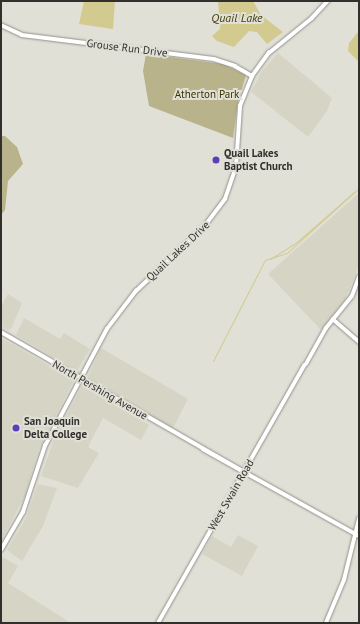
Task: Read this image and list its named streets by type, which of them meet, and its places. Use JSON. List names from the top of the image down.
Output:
{
  "streets": {
    "main road": [
      "Grouse Run Drive",
      "Quail Lakes Drive",
      "North Pershing Avenue",
      "West Swain Road"
    ]
  },
  "crossings": [
    ["Grouse Run Drive", "Quail Lakes Drive"],
    ["Quail Lakes Drive", "North Pershing Avenue"],
    ["North Pershing Avenue", "West Swain Road"]
  ],
  "water": ["Quail Lake"],
  "parks": ["Atherton Park"],
  "places": ["Quail Lakes Baptist Church", "San Joaquin Delta College"]
}
